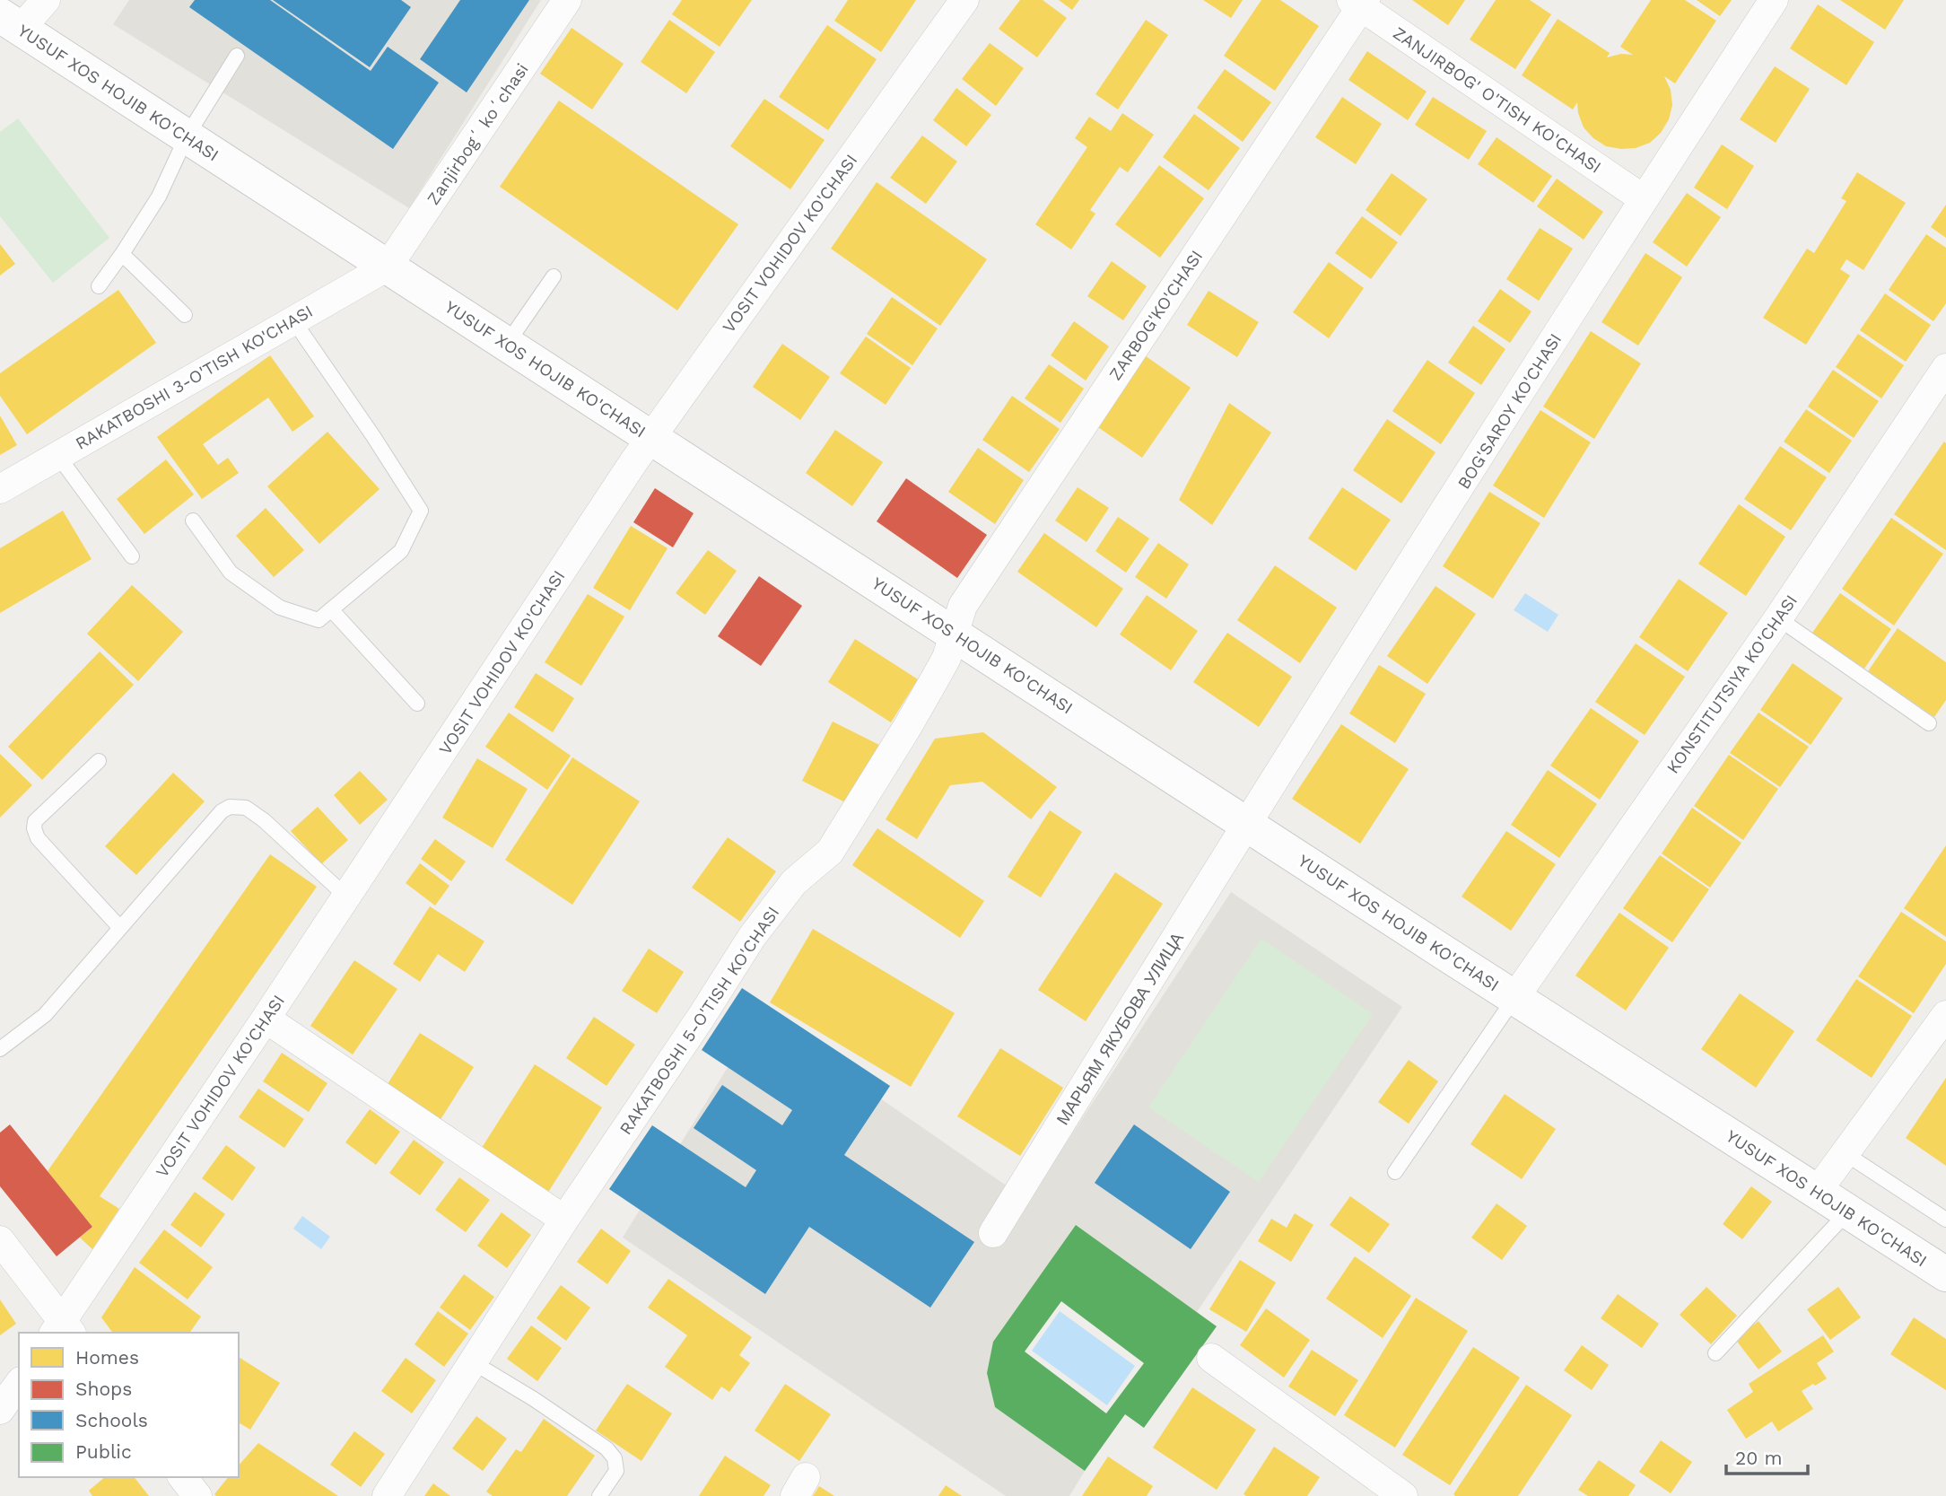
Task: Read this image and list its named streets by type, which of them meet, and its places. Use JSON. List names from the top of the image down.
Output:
{
  "streets": {
    "main road": ["YUSUF XOS HOJIB KO'CHASI"],
    "street": [
      "ZANJIRBOG' O'TISH KO'CHASI",
      "Zanjirbogʻ koʻchasi",
      "VOSIT VOHIDOV KO'CHASI",
      "ZARBOG'KO'CHASI",
      "RAKATBOSHI 3-O'TISH KO'CHASI",
      "BOG'SAROY KO'CHASI",
      "KONSTITUTSIYA KO'CHASI",
      "RAKATBOSHI 5-O'TISH KO'CHASI",
      "МАРЬЯМ ЯКУБОВА УЛИЦА"
    ]
  },
  "crossings": [
    ["YUSUF XOS HOJIB KO'CHASI", "Zanjirbogʻ koʻchasi"],
    ["YUSUF XOS HOJIB KO'CHASI", "VOSIT VOHIDOV KO'CHASI"],
    ["YUSUF XOS HOJIB KO'CHASI", "ZARBOG'KO'CHASI"],
    ["YUSUF XOS HOJIB KO'CHASI", "RAKATBOSHI 3-O'TISH KO'CHASI"],
    ["YUSUF XOS HOJIB KO'CHASI", "BOG'SAROY KO'CHASI"],
    ["YUSUF XOS HOJIB KO'CHASI", "KONSTITUTSIYA KO'CHASI"],
    ["YUSUF XOS HOJIB KO'CHASI", "RAKATBOSHI 5-O'TISH KO'CHASI"],
    ["YUSUF XOS HOJIB KO'CHASI", "МАРЬЯМ ЯКУБОВА УЛИЦА"],
    ["ZANJIRBOG' O'TISH KO'CHASI", "ZARBOG'KO'CHASI"],
    ["ZANJIRBOG' O'TISH KO'CHASI", "BOG'SAROY KO'CHASI"],
    ["Zanjirbogʻ koʻchasi", "RAKATBOSHI 3-O'TISH KO'CHASI"],
    ["ZARBOG'KO'CHASI", "RAKATBOSHI 5-O'TISH KO'CHASI"],
    ["BOG'SAROY KO'CHASI", "МАРЬЯМ ЯКУБОВА УЛИЦА"]
  ],
  "legend": [
    "Homes",
    "Shops",
    "Schools",
    "Public"
  ],
  "scale_bar": "20 m"
}
